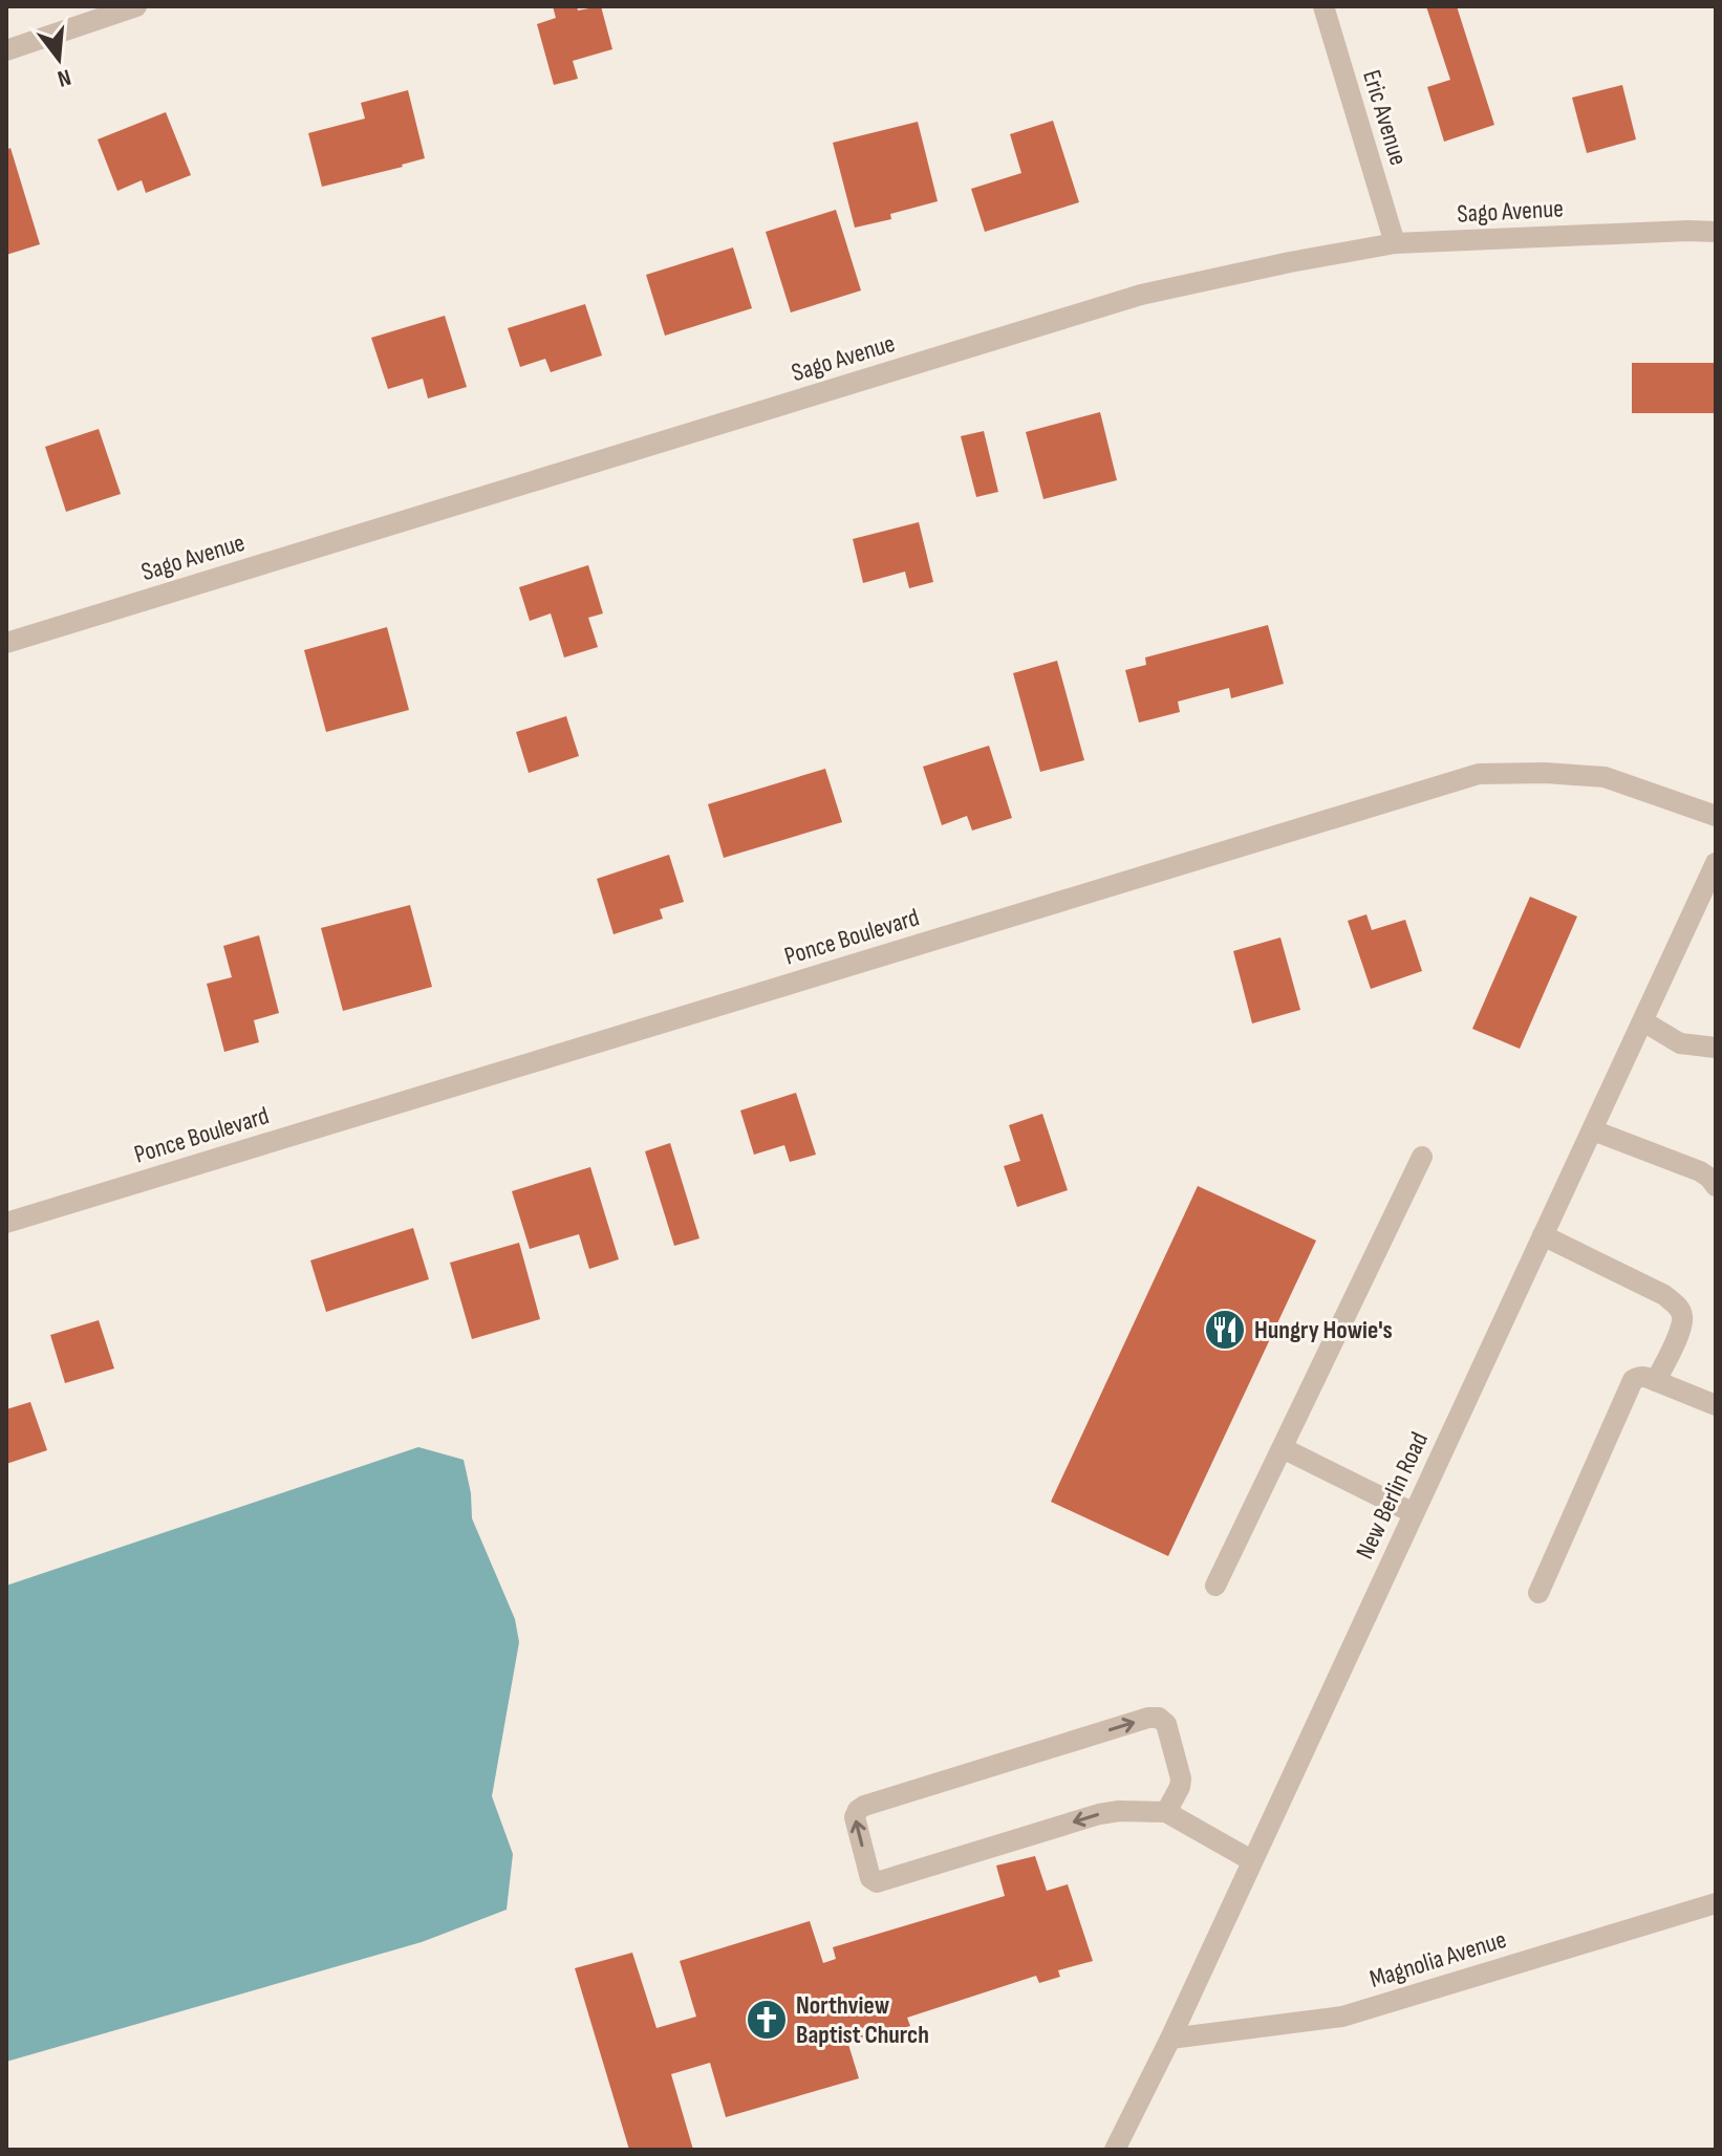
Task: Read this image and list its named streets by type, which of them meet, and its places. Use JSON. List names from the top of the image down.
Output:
{
  "streets": {
    "street": [
      "Eric Avenue",
      "Sago Avenue",
      "Ponce Boulevard",
      "New Berlin Road",
      "Magnolia Avenue"
    ]
  },
  "crossings": [
    ["Eric Avenue", "Sago Avenue"],
    ["New Berlin Road", "Magnolia Avenue"]
  ],
  "places": {
    "restaurant": ["Hungry Howie's"],
    "church": ["Northview Baptist Church"]
  },
  "north": "bottom"
}
